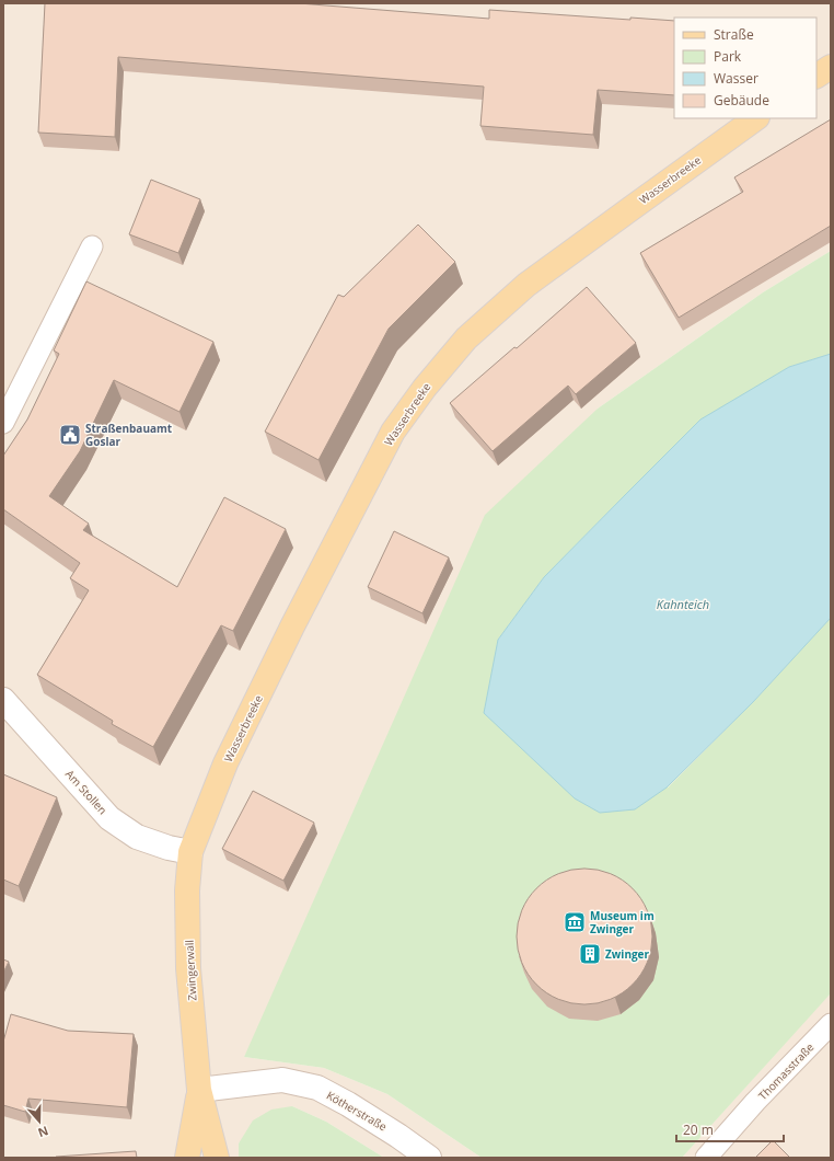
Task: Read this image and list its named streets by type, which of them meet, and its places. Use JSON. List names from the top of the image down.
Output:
{
  "streets": {
    "main road": ["Wasserbreeke", "Zwingerwall"],
    "street": ["Am Stollen", "Kötherstraße"],
    "lane": ["Thomasstraße"]
  },
  "crossings": [
    ["Wasserbreeke", "Am Stollen"],
    ["Wasserbreeke", "Zwingerwall"],
    ["Am Stollen", "Zwingerwall"],
    ["Zwingerwall", "Kötherstraße"]
  ],
  "water": ["Kahnteich"],
  "places": {
    "public building": ["Straßenbauamt Goslar"],
    "museum": ["Museum im Zwinger"],
    "building": ["Zwinger"]
  },
  "legend": [
    "Straße",
    "Park",
    "Wasser",
    "Gebäude"
  ],
  "scale_bar": "20 m",
  "north": "bottom"
}
